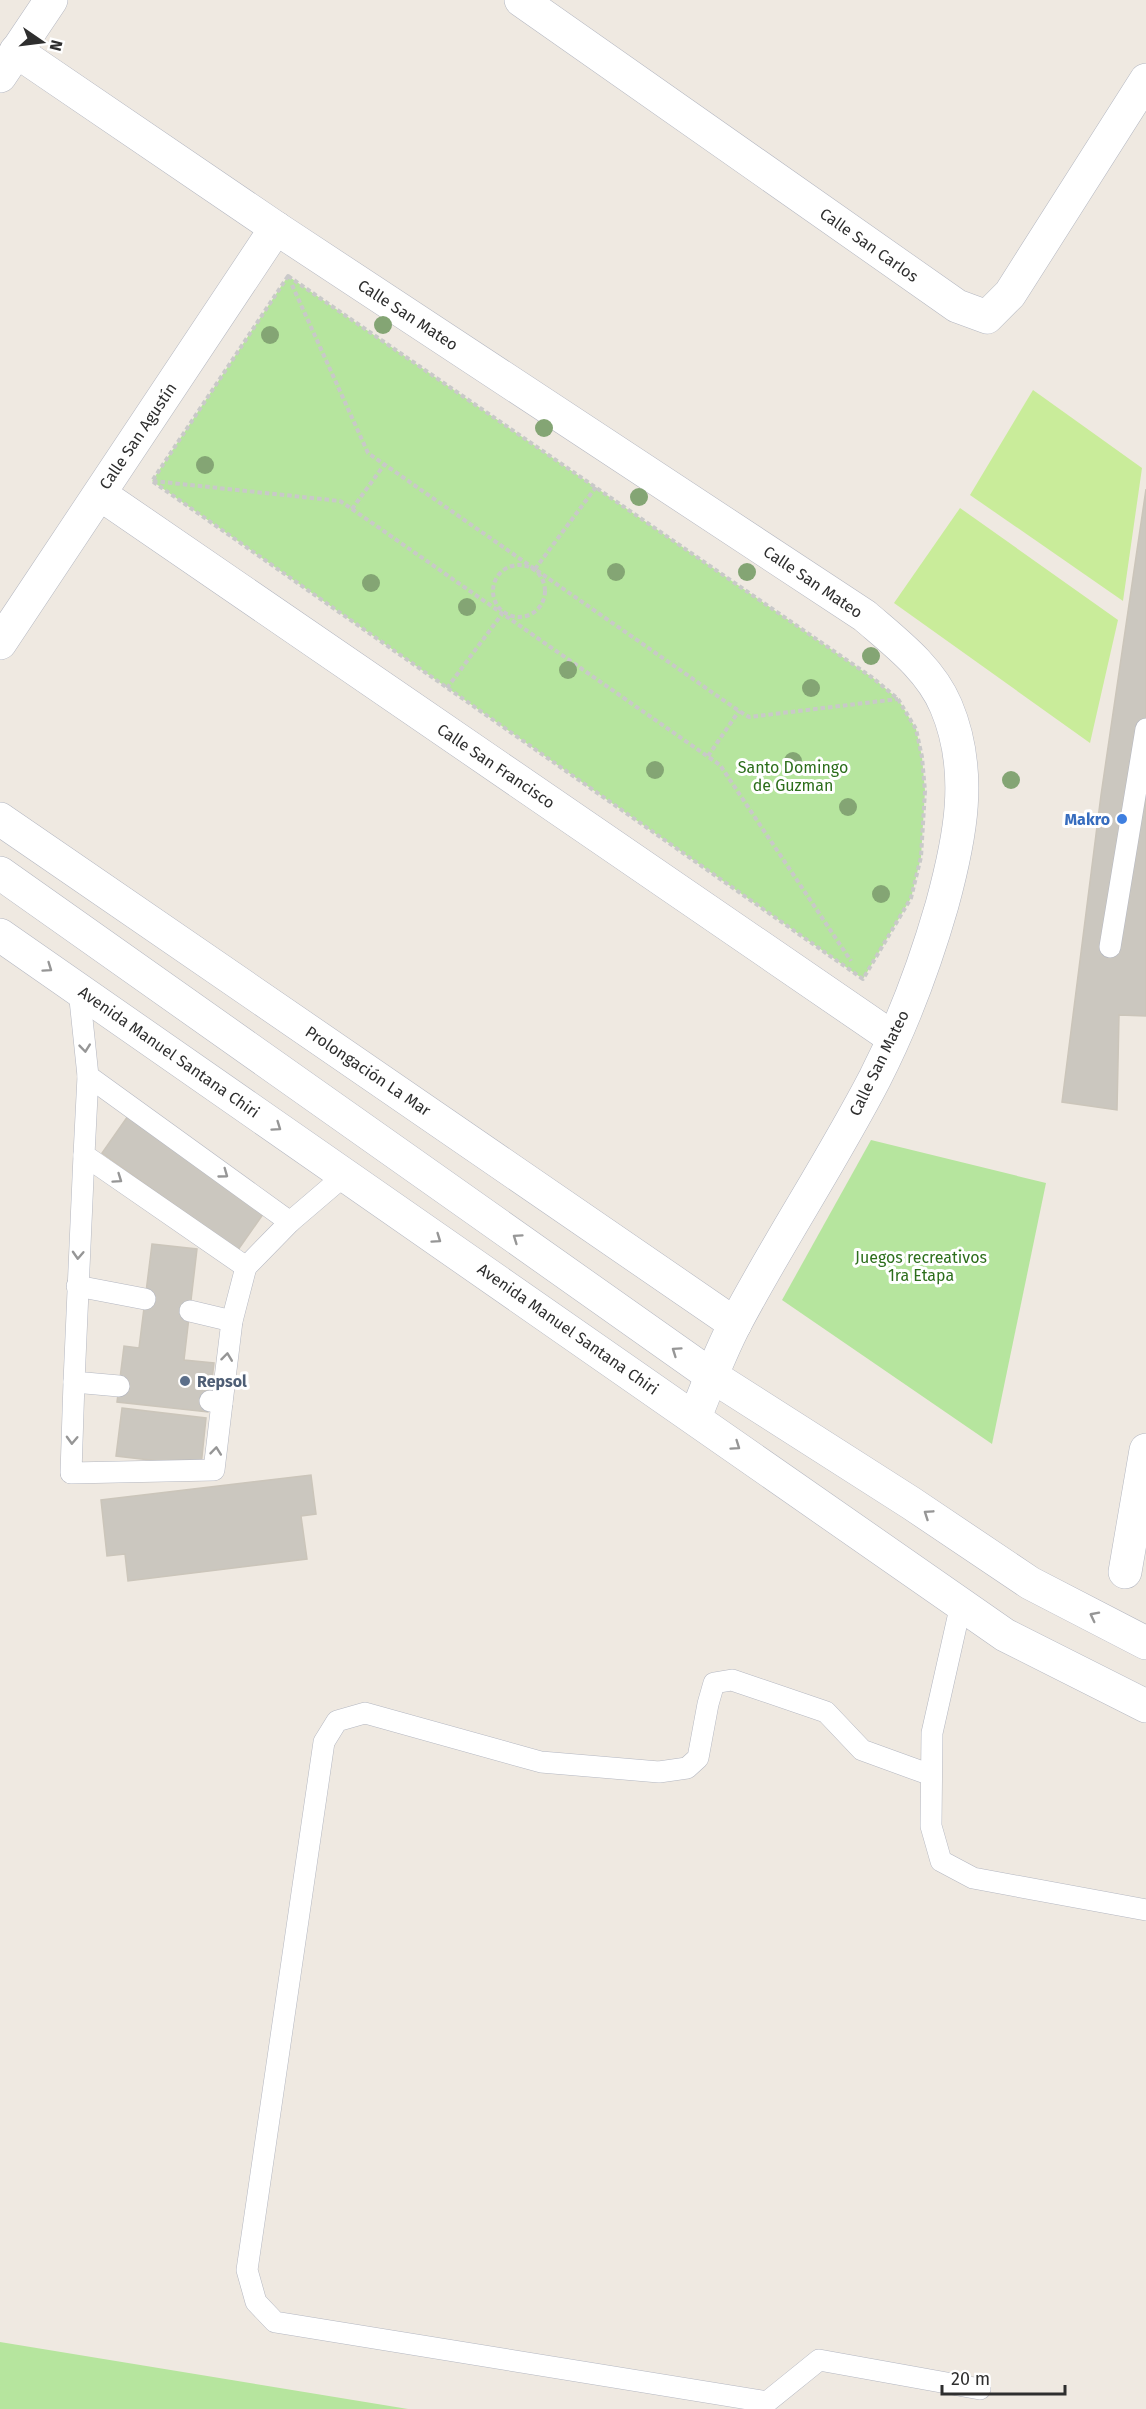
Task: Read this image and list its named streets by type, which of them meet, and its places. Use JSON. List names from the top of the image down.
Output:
{
  "streets": {
    "street": [
      "Calle San Carlos",
      "Calle San Mateo",
      "Calle San Agustín",
      "Calle San Francisco",
      "Avenida Manuel Santana Chiri",
      "Prolongación La Mar"
    ]
  },
  "crossings": [
    ["Calle San Mateo", "Calle San Agustín"],
    ["Calle San Mateo", "Calle San Francisco"],
    ["Calle San Mateo", "Avenida Manuel Santana Chiri"],
    ["Calle San Mateo", "Prolongación La Mar"],
    ["Calle San Agustín", "Calle San Francisco"]
  ],
  "parks": ["Santo Domingo de Guzman", "Juegos recreativos 1ra Etapa"],
  "places": ["Makro", "Repsol"],
  "scale_bar": "20 m",
  "north": "right"
}
